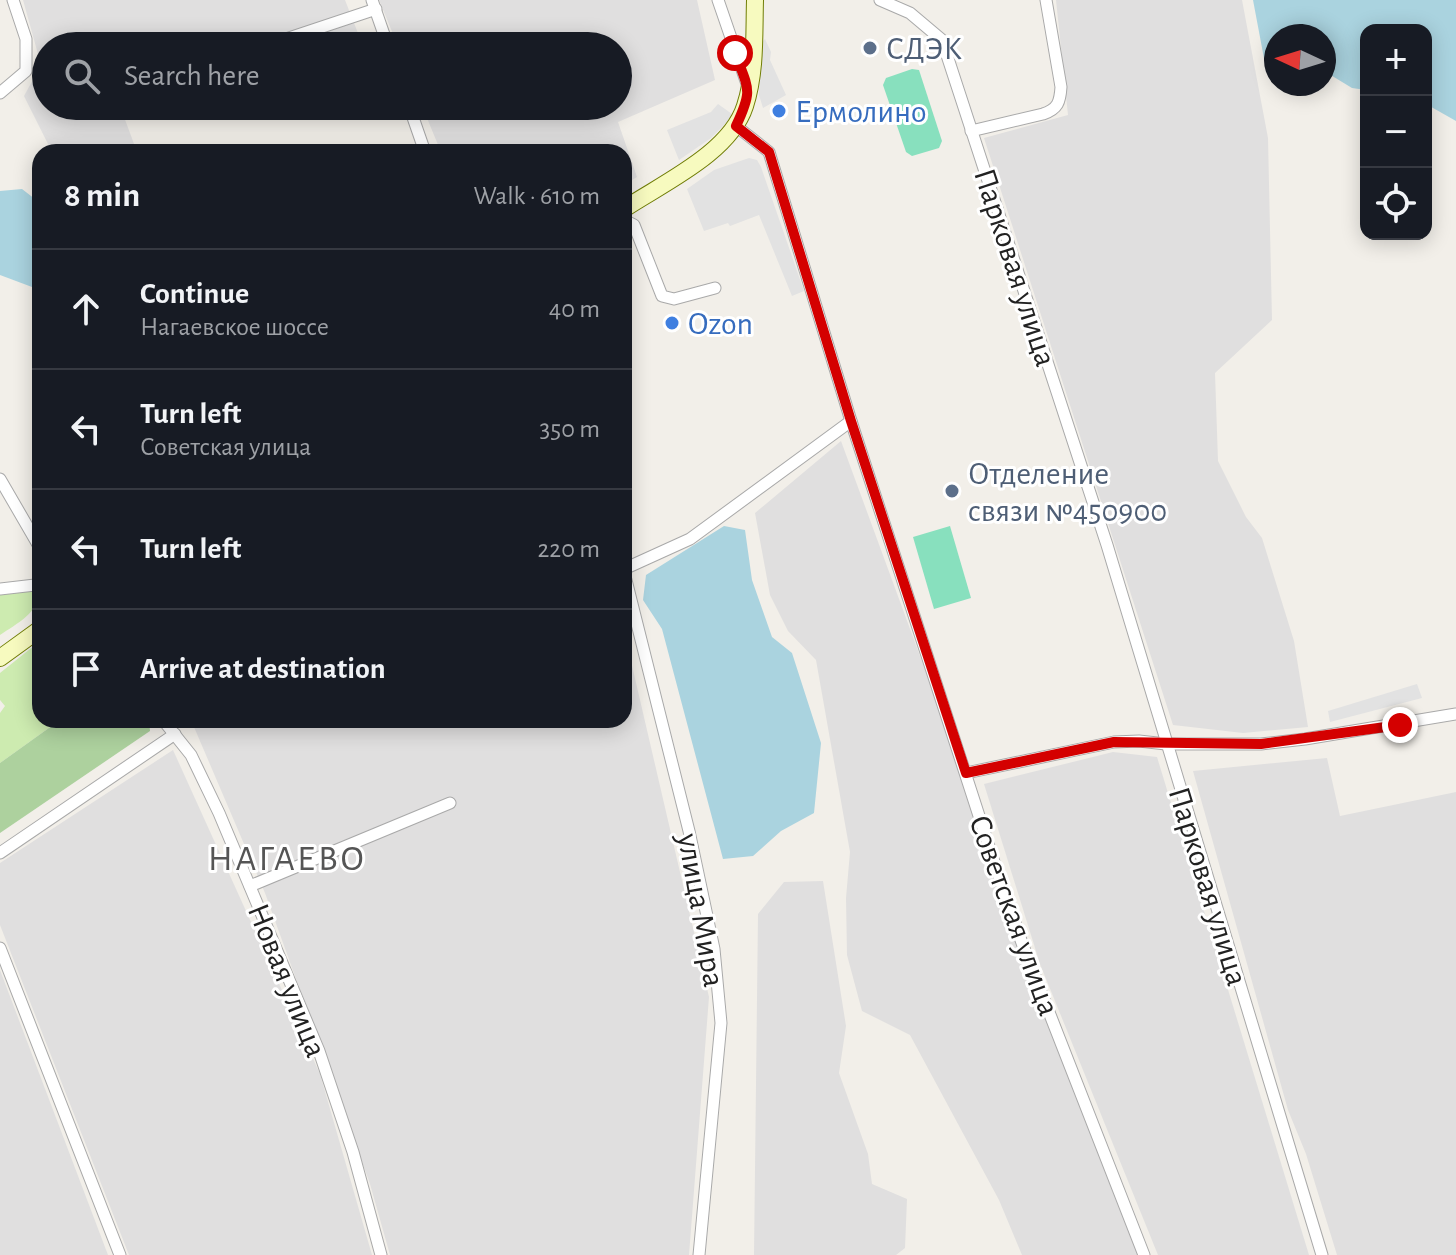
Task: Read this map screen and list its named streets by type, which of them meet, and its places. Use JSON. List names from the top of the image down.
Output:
{
  "streets": {
    "street": [
      "Парковая улица",
      "улица Мира",
      "Советская улица",
      "Новая улица"
    ]
  },
  "districts": ["НАГАЕВО"],
  "places": [
    "СДЭК",
    "Ермолино",
    "Ozon",
    "Отделение связи №450900"
  ],
  "north": "left",
  "page": {
    "map_buttons": ["+", "−"],
    "search": "Search here",
    "heading": ["8 min", "Walk · 610 m"],
    "list": [
      ["Continue", "Нагаевское шоссе", "40 m"],
      ["Turn left", "Советская улица", "350 m"],
      ["Turn left", "220 m"],
      "Arrive at destination"
    ]
  }
}
